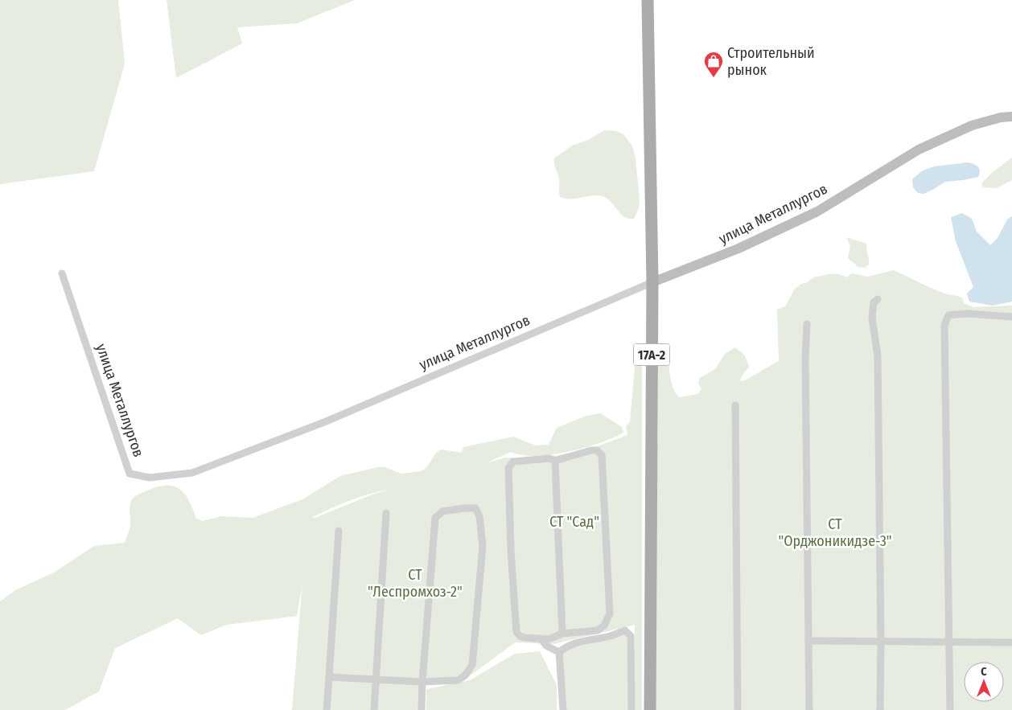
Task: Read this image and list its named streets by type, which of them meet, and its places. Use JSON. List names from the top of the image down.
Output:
{
  "streets": {
    "main road": ["17А-2"],
    "street": ["улица Металлургов"]
  },
  "crossings": [
    ["улица Металлургов", "17А-2"]
  ],
  "parks": ["СТ \"Сад\"", "СТ \"Орджоникидзе-3\"", "СТ \"Леспромхоз-2\""],
  "places": {
    "shop": ["Строительный рынок"]
  },
  "north": "top"
}
